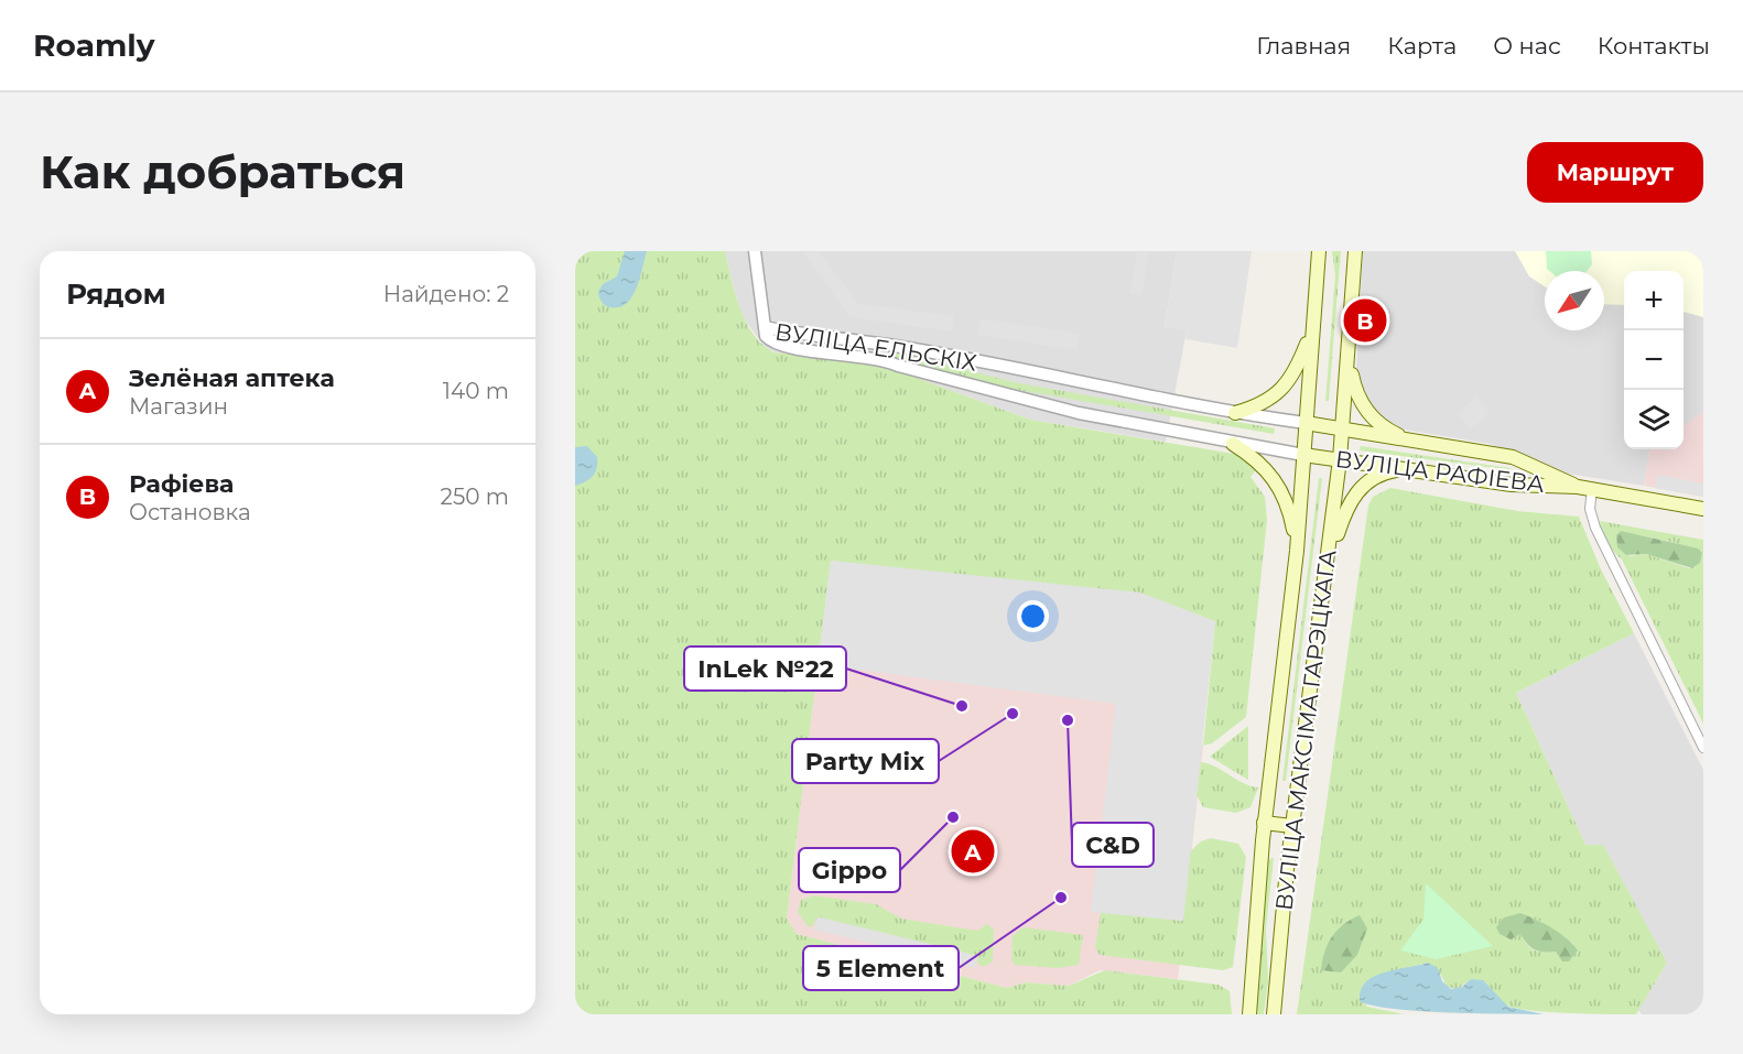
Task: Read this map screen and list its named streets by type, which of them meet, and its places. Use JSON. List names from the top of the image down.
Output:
{
  "streets": {
    "main road": ["ВУЛІЦА РАФІЕВА", "ВУЛІЦА МАКСІМА ГАРЭЦКАГА"],
    "street": ["ВУЛІЦА ЕЛЬСКІХ"]
  },
  "crossings": [
    ["ВУЛІЦА ЕЛЬСКІХ", "ВУЛІЦА РАФІЕВА"],
    ["ВУЛІЦА ЕЛЬСКІХ", "ВУЛІЦА МАКСІМА ГАРЭЦКАГА"],
    ["ВУЛІЦА РАФІЕВА", "ВУЛІЦА МАКСІМА ГАРЭЦКАГА"]
  ],
  "places": [
    "InLek №22",
    "Party Mix",
    "C&D",
    "Gippo",
    "5 Element"
  ],
  "north": "bottom left",
  "page": {
    "header": "Roamly",
    "nav": [
      "Главная",
      "Карта",
      "О нас",
      "Контакты"
    ],
    "buttons": "Маршрут",
    "title": "Как добраться",
    "heading": ["Рядом", "Найдено: 2"],
    "map_buttons": ["+", "−"],
    "pins": ["B", "A"],
    "list": [
      {
        "mark": "A",
        "name": "Зелёная аптека",
        "note": "Магазин",
        "value": "140 m"
      },
      {
        "mark": "B",
        "name": "Рафіева",
        "note": "Остановка",
        "value": "250 m"
      }
    ]
  }
}
